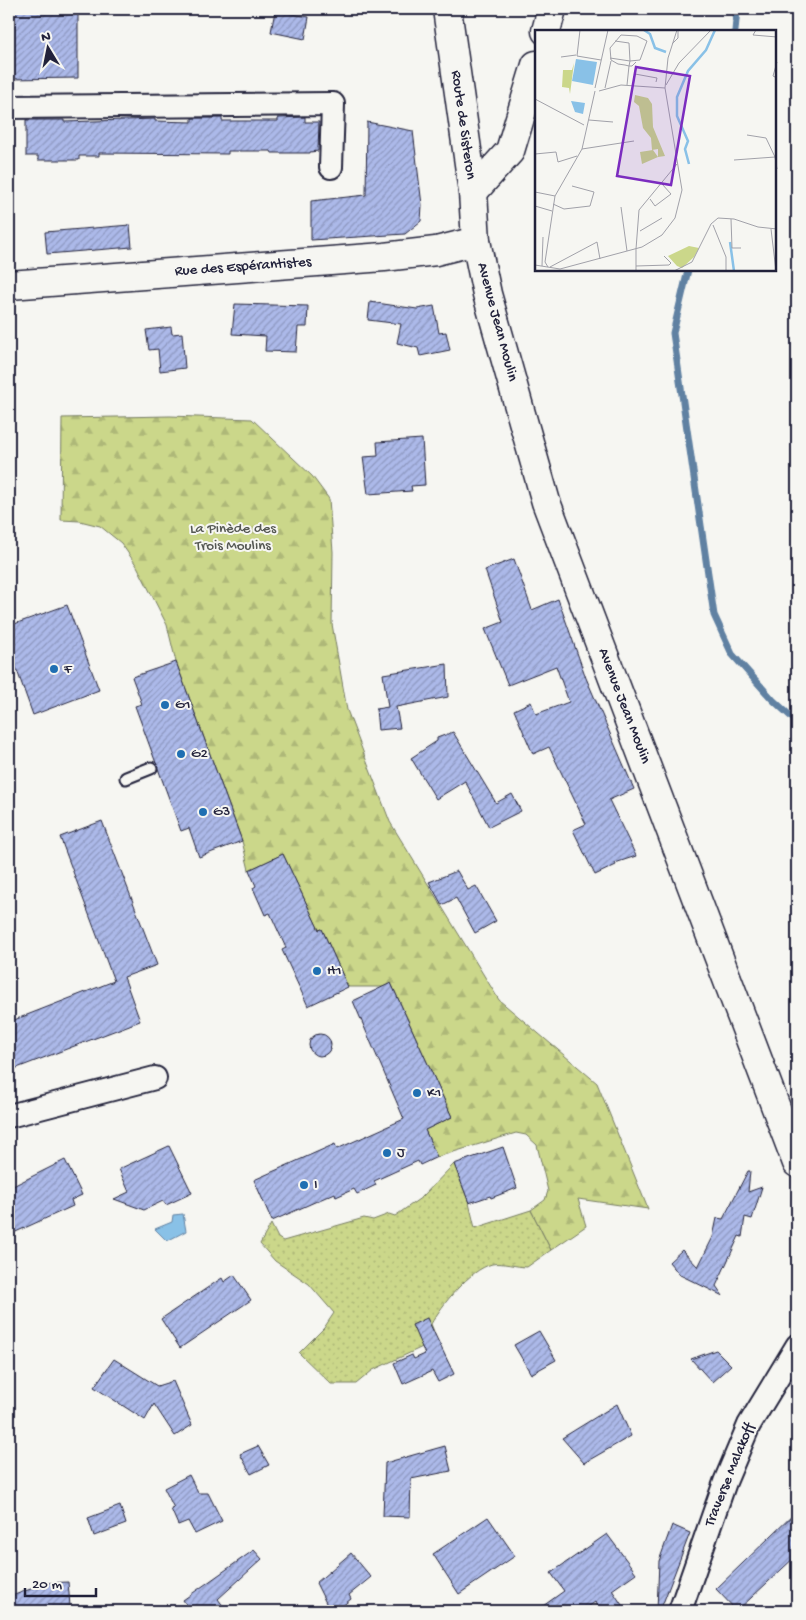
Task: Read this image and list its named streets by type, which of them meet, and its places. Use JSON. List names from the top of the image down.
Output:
{
  "streets": {
    "main road": ["Route de Sisteron", "Rue des Espérantistes", "Avenue Jean Moulin"],
    "street": ["Traverse Malakoff"]
  },
  "crossings": [
    ["Route de Sisteron", "Rue des Espérantistes"],
    ["Route de Sisteron", "Avenue Jean Moulin"],
    ["Rue des Espérantistes", "Avenue Jean Moulin"]
  ],
  "parks": ["La Pinède des Trois Moulins"],
  "places": [
    "F",
    "G1",
    "G2",
    "G3",
    "H1",
    "K1",
    "J",
    "I"
  ],
  "scale_bar": "20 m",
  "north": "top"
}
